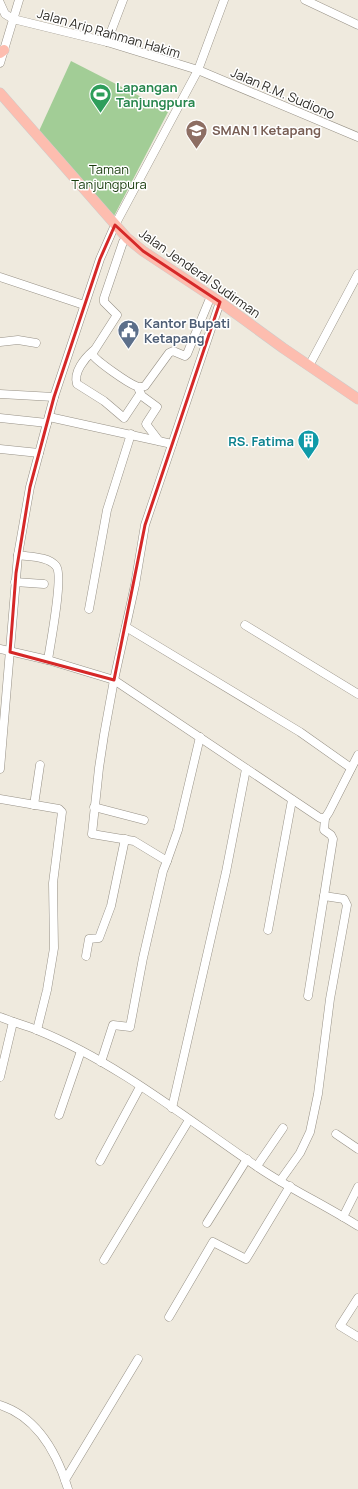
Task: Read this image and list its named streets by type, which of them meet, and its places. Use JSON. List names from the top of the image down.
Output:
{
  "streets": {
    "main road": ["Jalan Jenderal Sudirman"],
    "street": ["Jalan Arip Rahman Hakim", "Jalan R.M. Sudiono"]
  },
  "crossings": [
    ["Jalan Arip Rahman Hakim", "Jalan R.M. Sudiono"]
  ],
  "parks": ["Taman Tanjungpura"],
  "places": {
    "sports": ["Lapangan Tanjungpura"],
    "school or university": ["SMAN 1 Ketapang"],
    "public building": ["Kantor Bupati Ketapang"],
    "building": ["RS. Fatima"]
  }
}
